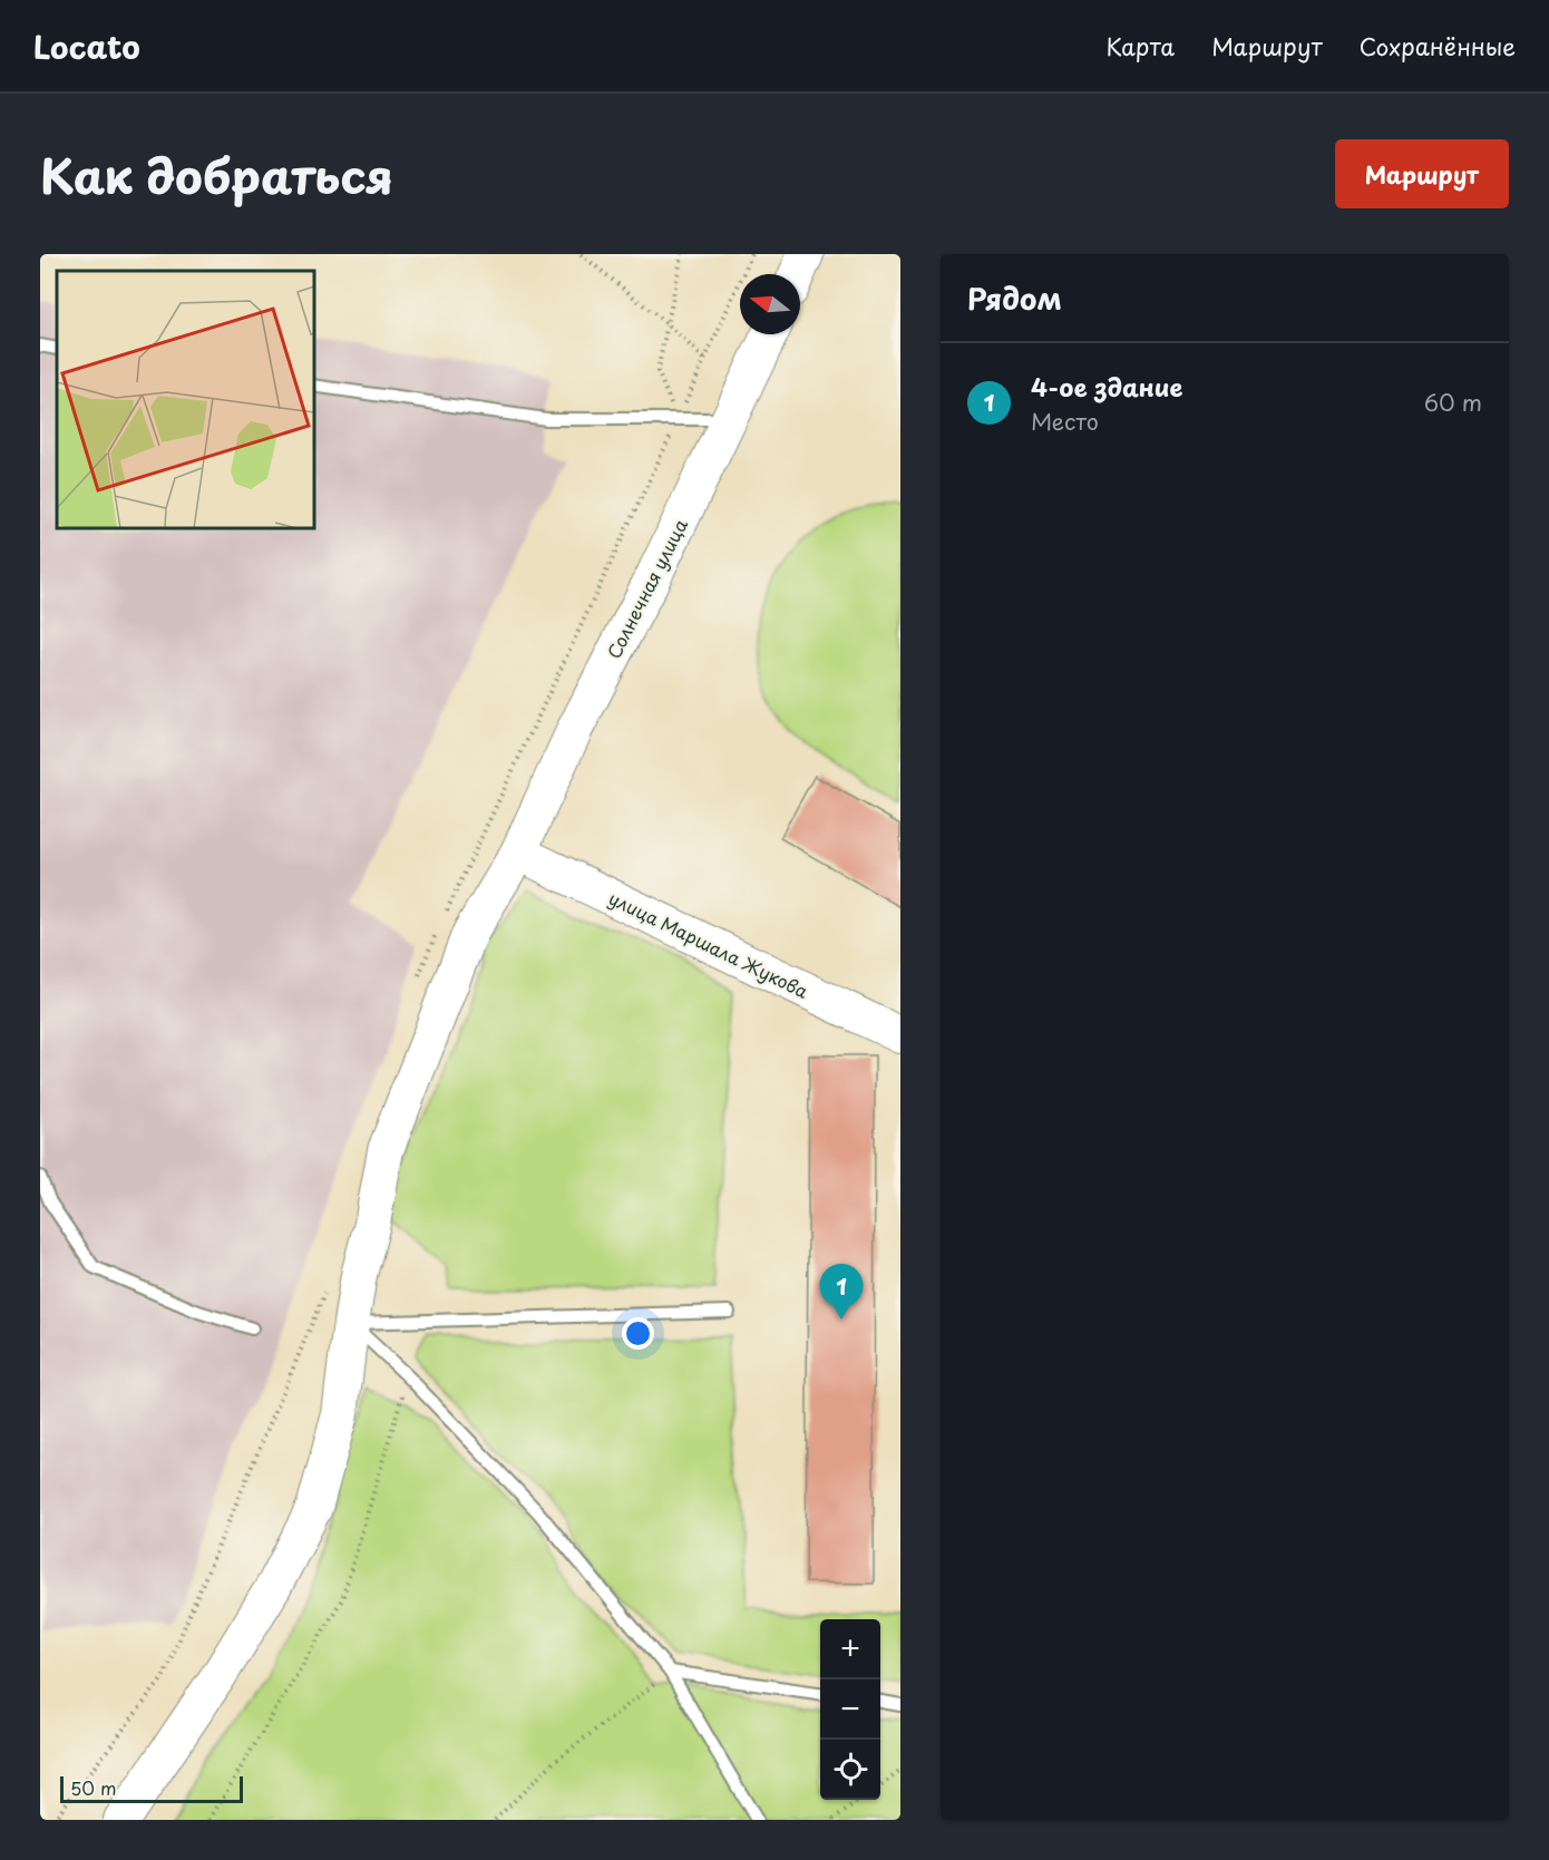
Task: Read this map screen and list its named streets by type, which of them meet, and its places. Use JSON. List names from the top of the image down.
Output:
{
  "streets": {
    "street": ["Солнечная улица", "улица Маршала Жукова"]
  },
  "crossings": [
    ["Солнечная улица", "улица Маршала Жукова"]
  ],
  "scale_bar": "50 m",
  "north": "left",
  "page": {
    "header": "Locato",
    "nav": ["Карта", "Маршрут", "Сохранённые"],
    "title": "Как добраться",
    "buttons": "Маршрут",
    "heading": "Рядом",
    "list": [
      {
        "mark": "1",
        "name": "4-ое здание",
        "note": "Место",
        "value": "60 m"
      }
    ],
    "pins": "1",
    "map_buttons": ["+", "−"],
    "scale": "50 m"
  }
}
